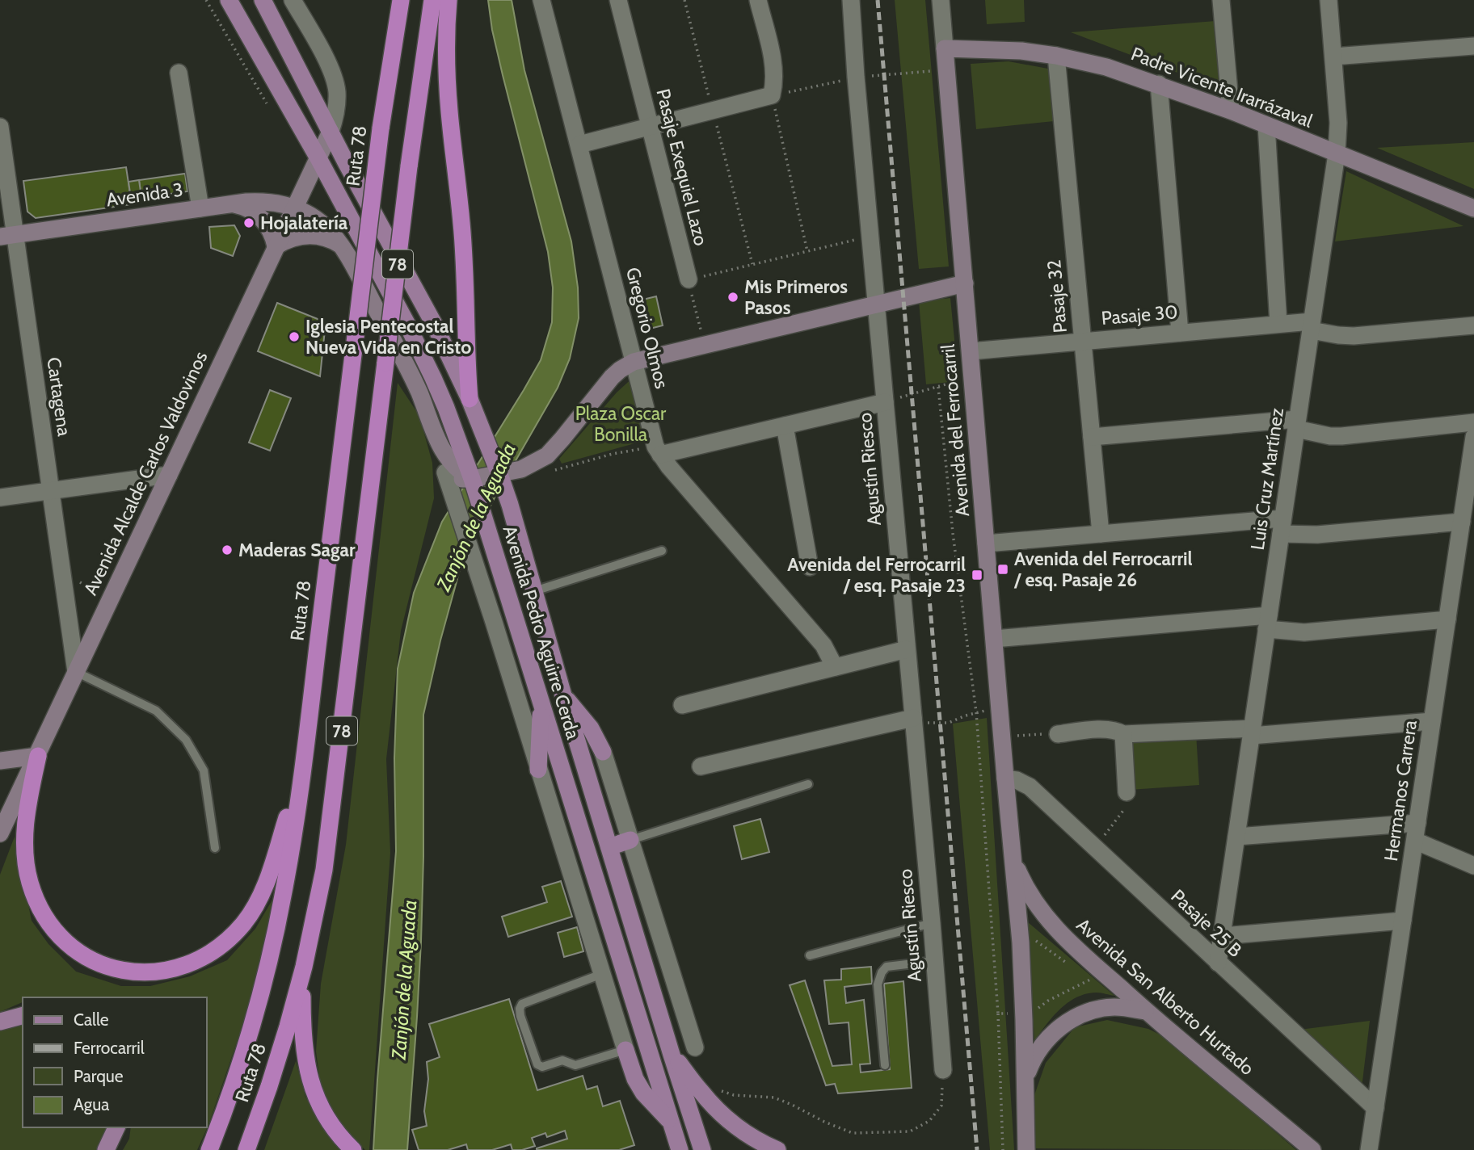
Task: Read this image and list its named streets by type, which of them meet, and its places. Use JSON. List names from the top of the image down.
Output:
{
  "streets": {
    "highway": ["Ruta 78", "78"],
    "main road": ["Avenida Pedro Aguirre Cerda"],
    "street": [
      "Padre Vicente Irarrázaval",
      "Pasaje Exequiel Lazo",
      "Avenida 3",
      "Pasaje 32",
      "Pasaje 30",
      "Gregorio Olmos",
      "Cartagena",
      "Avenida del Ferrocarril",
      "Agustín Riesco",
      "Avenida Alcalde Carlos Valdovinos",
      "Luis Cruz Martínez",
      "Hermanos Carrera",
      "Pasaje 25 B",
      "Avenida San Alberto Hurtado"
    ]
  },
  "crossings": [
    ["Padre Vicente Irarrázaval", "Pasaje 32"],
    ["Padre Vicente Irarrázaval", "Avenida del Ferrocarril"],
    ["Padre Vicente Irarrázaval", "Luis Cruz Martínez"],
    ["Avenida 3", "Cartagena"],
    ["Avenida 3", "Avenida Alcalde Carlos Valdovinos"],
    ["Avenida 3", "Avenida Pedro Aguirre Cerda"],
    ["Pasaje 32", "Pasaje 30"],
    ["Pasaje 30", "Avenida del Ferrocarril"],
    ["Pasaje 30", "Luis Cruz Martínez"],
    ["Cartagena", "Avenida Alcalde Carlos Valdovinos"],
    ["Avenida del Ferrocarril", "Pasaje 25 B"],
    ["Avenida del Ferrocarril", "Avenida San Alberto Hurtado"],
    ["Avenida Alcalde Carlos Valdovinos", "Avenida Pedro Aguirre Cerda"],
    ["Luis Cruz Martínez", "Pasaje 25 B"],
    ["Hermanos Carrera", "Pasaje 25 B"]
  ],
  "water": ["Zanjón de la Aguada"],
  "parks": ["Plaza Oscar Bonilla"],
  "places": {
    "other": [
      "Hojalatería",
      "Mis Primeros Pasos",
      "Iglesia Pentecostal Nueva Vida en Cristo",
      "Maderas Sagar"
    ],
    "transit": ["Avenida del Ferrocarril / esq. Pasaje 26", "Avenida del Ferrocarril / esq. Pasaje 23"]
  },
  "legend": [
    "Calle",
    "Ferrocarril",
    "Parque",
    "Agua"
  ]
}
